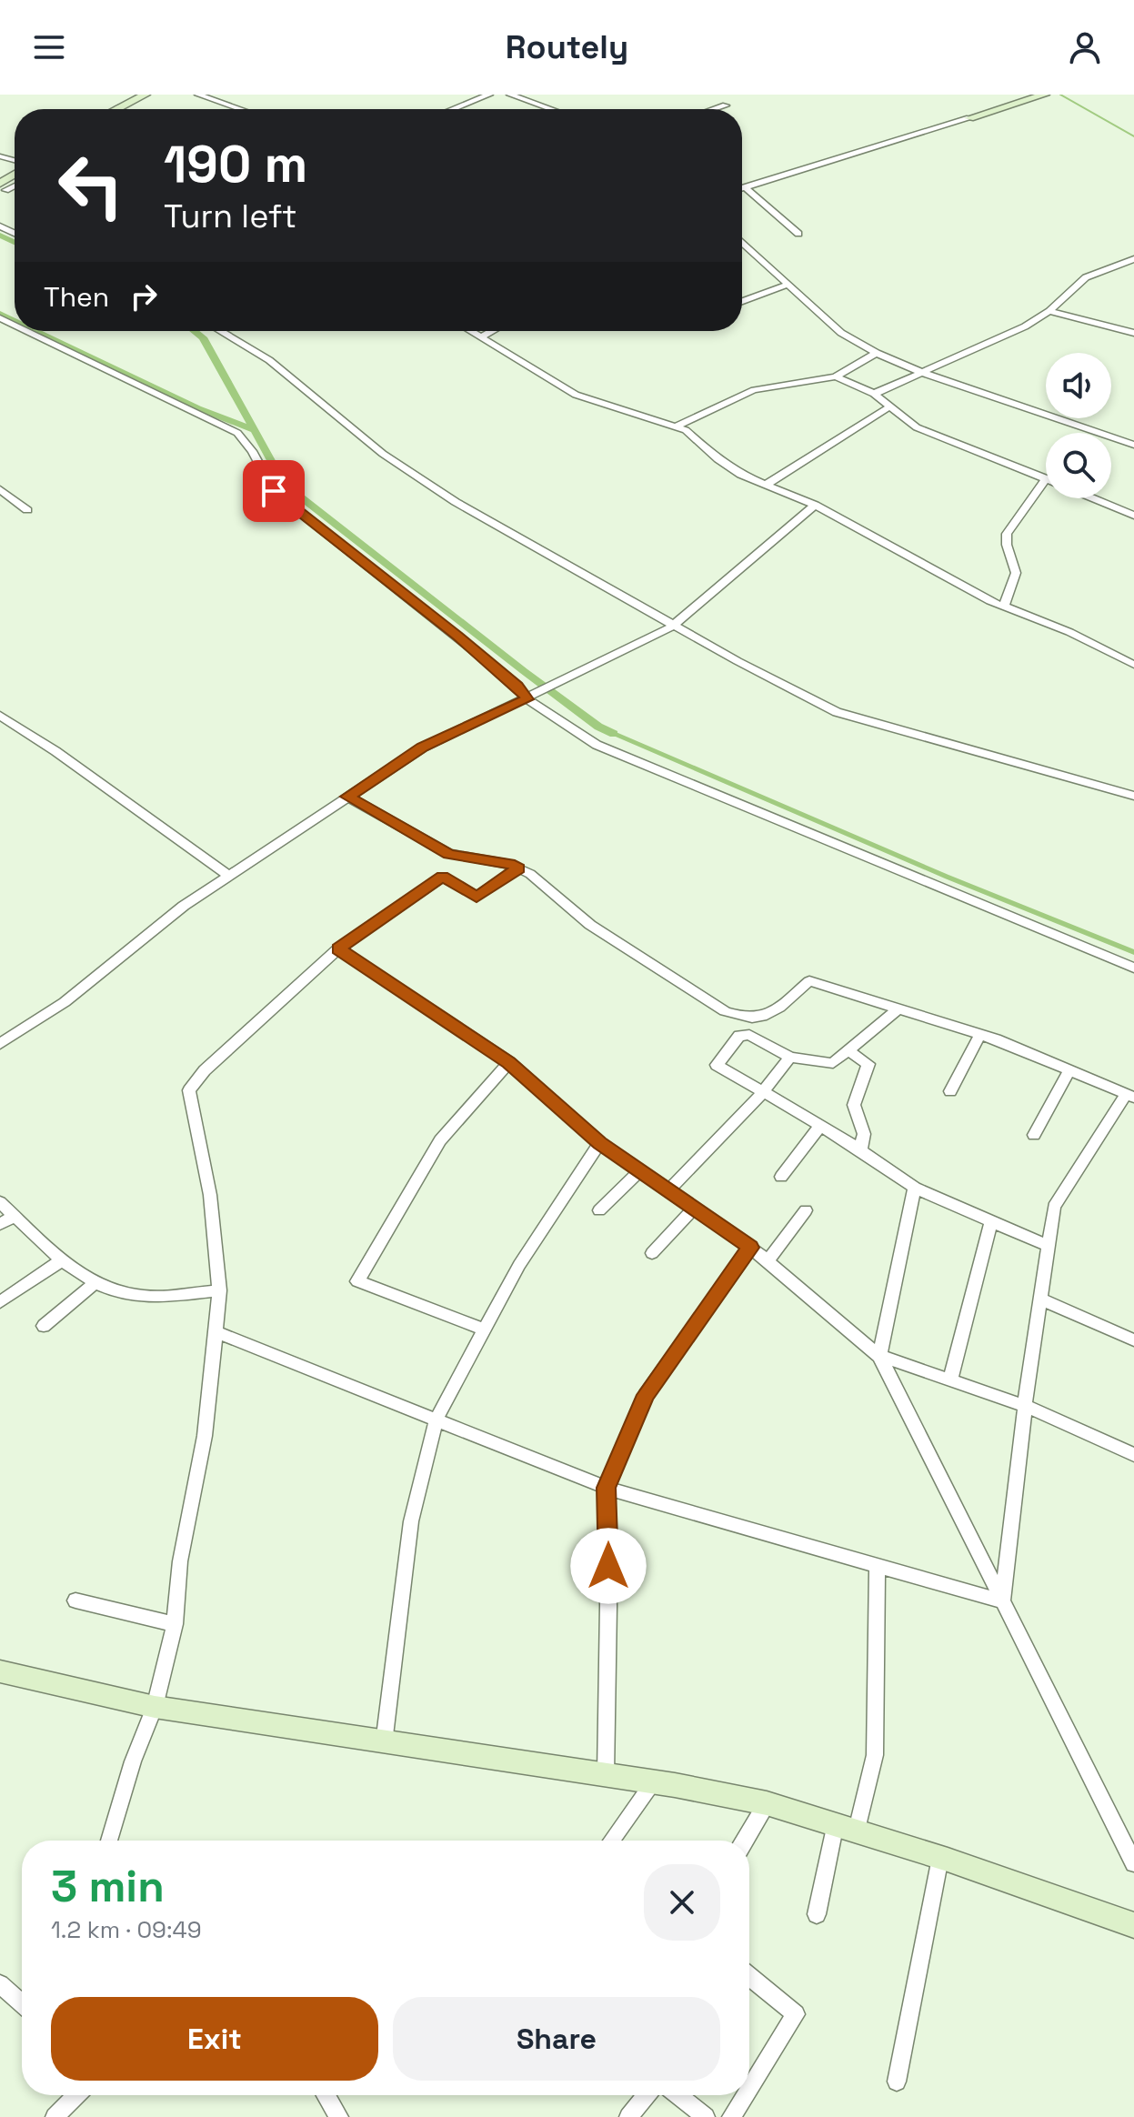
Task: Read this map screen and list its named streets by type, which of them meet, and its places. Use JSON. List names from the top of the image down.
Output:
{
  "page": {
    "header": "Routely",
    "turn": ["190 m", "Turn left"],
    "then": "Then",
    "heading": ["3 min", "1.2 km · 09:49"],
    "buttons": ["Exit", "Share"]
  }
}
